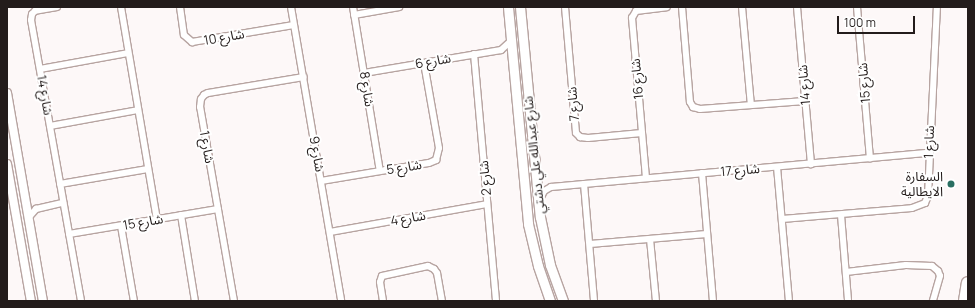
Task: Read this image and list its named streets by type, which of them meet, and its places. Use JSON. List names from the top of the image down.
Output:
{
  "streets": {
    "main road": ["شارع عبدالله علي دشتي"],
    "street": [
      "شارع 10",
      "شارع 6",
      "شارع 16",
      "شارع 15",
      "شارع 14",
      "شارع 8",
      "شارع 7",
      "شارع 1",
      "شارع 9",
      "شارع 5",
      "شارع 17",
      "شارع 2",
      "شارع 4"
    ]
  },
  "crossings": [
    ["شارع 10", "شارع 9"],
    ["شارع 6", "شارع 8"],
    ["شارع 6", "شارع 5"],
    ["شارع 6", "شارع 2"],
    ["شارع 16", "شارع 7"],
    ["شارع 16", "شارع 17"],
    ["شارع 15", "شارع 14"],
    ["شارع 15", "شارع 1"],
    ["شارع 15", "شارع 17"],
    ["شارع 14", "شارع 17"],
    ["شارع 8", "شارع 5"],
    ["شارع 1", "شارع 9"],
    ["شارع 1", "شارع 17"],
    ["شارع 9", "شارع 5"],
    ["شارع 9", "شارع 4"],
    ["شارع 2", "شارع 4"]
  ],
  "places": ["السفارة الايطالية"],
  "scale_bar": "100 m"
}
